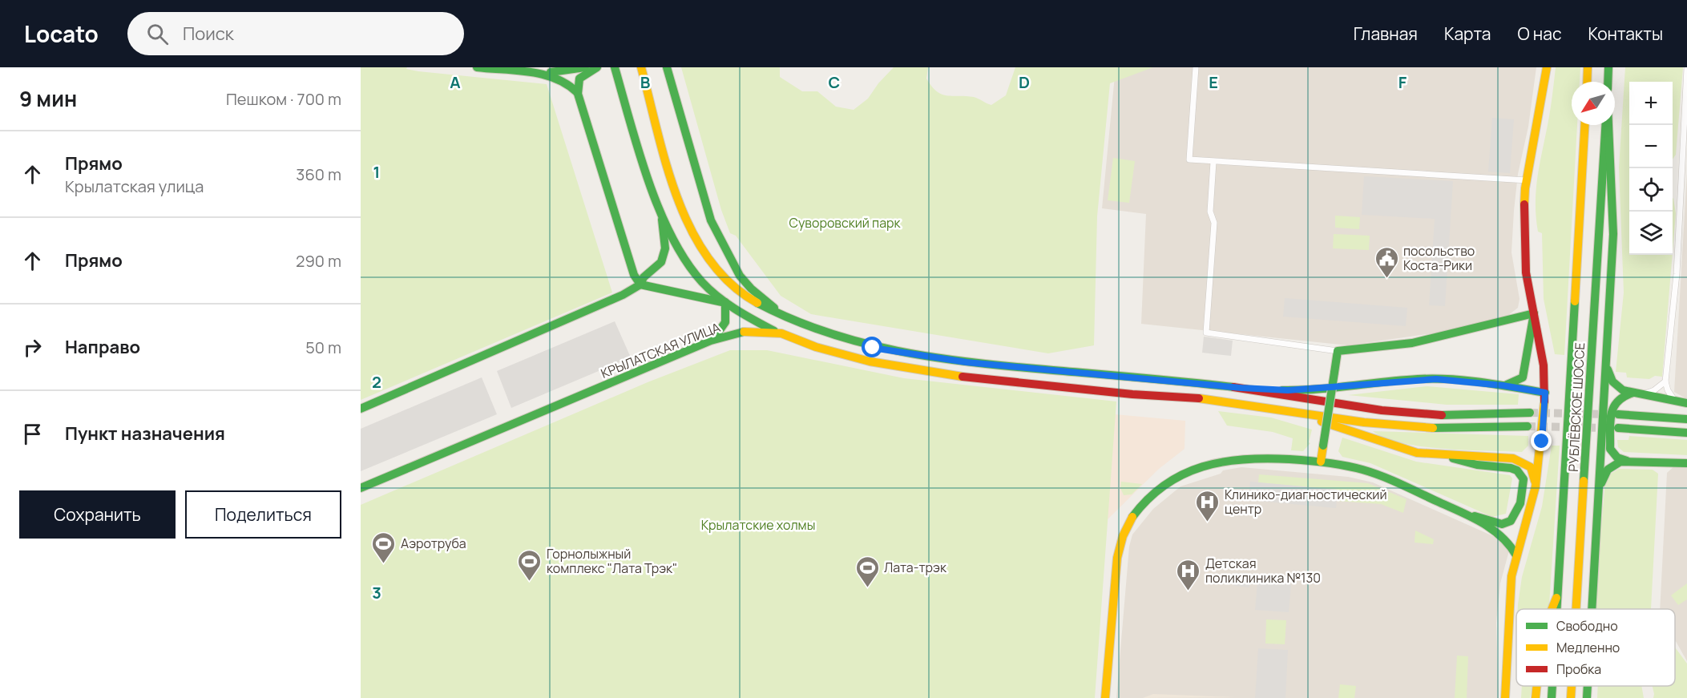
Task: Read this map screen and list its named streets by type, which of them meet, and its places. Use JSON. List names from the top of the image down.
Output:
{
  "streets": {
    "main road": ["КРЫЛАТСКАЯ УЛИЦА", "РУБЛЁВСКОЕ ШОССЕ"]
  },
  "parks": ["Суворовский парк", "Крылатские холмы"],
  "places": {
    "public building": ["посольство Коста-Рики"],
    "hospital": ["Клинико-диагностический центр", "Детская поликлиника №130"],
    "sports": ["Аэротруба", "Горнолыжный комплекс \"Лата Трэк\"", "Лата-трэк"]
  },
  "legend": ["Свободно", "Медленно", "Пробка"],
  "north": "bottom left",
  "page": {
    "header": "Locato",
    "search": "Поиск",
    "nav": [
      "Главная",
      "Карта",
      "О нас",
      "Контакты"
    ],
    "heading": ["9 мин", "Пешком · 700 m"],
    "map_buttons": ["+", "−"],
    "list": [
      ["Прямо", "Крылатская улица", "360 m"],
      ["Прямо", "290 m"],
      ["Направо", "50 m"],
      "Пункт назначения"
    ],
    "buttons": ["Сохранить", "Поделиться"]
  },
  "grid": {
    "columns": [
      "A",
      "B",
      "C",
      "D",
      "E",
      "F"
    ],
    "rows": ["1", "2", "3"]
  }
}
